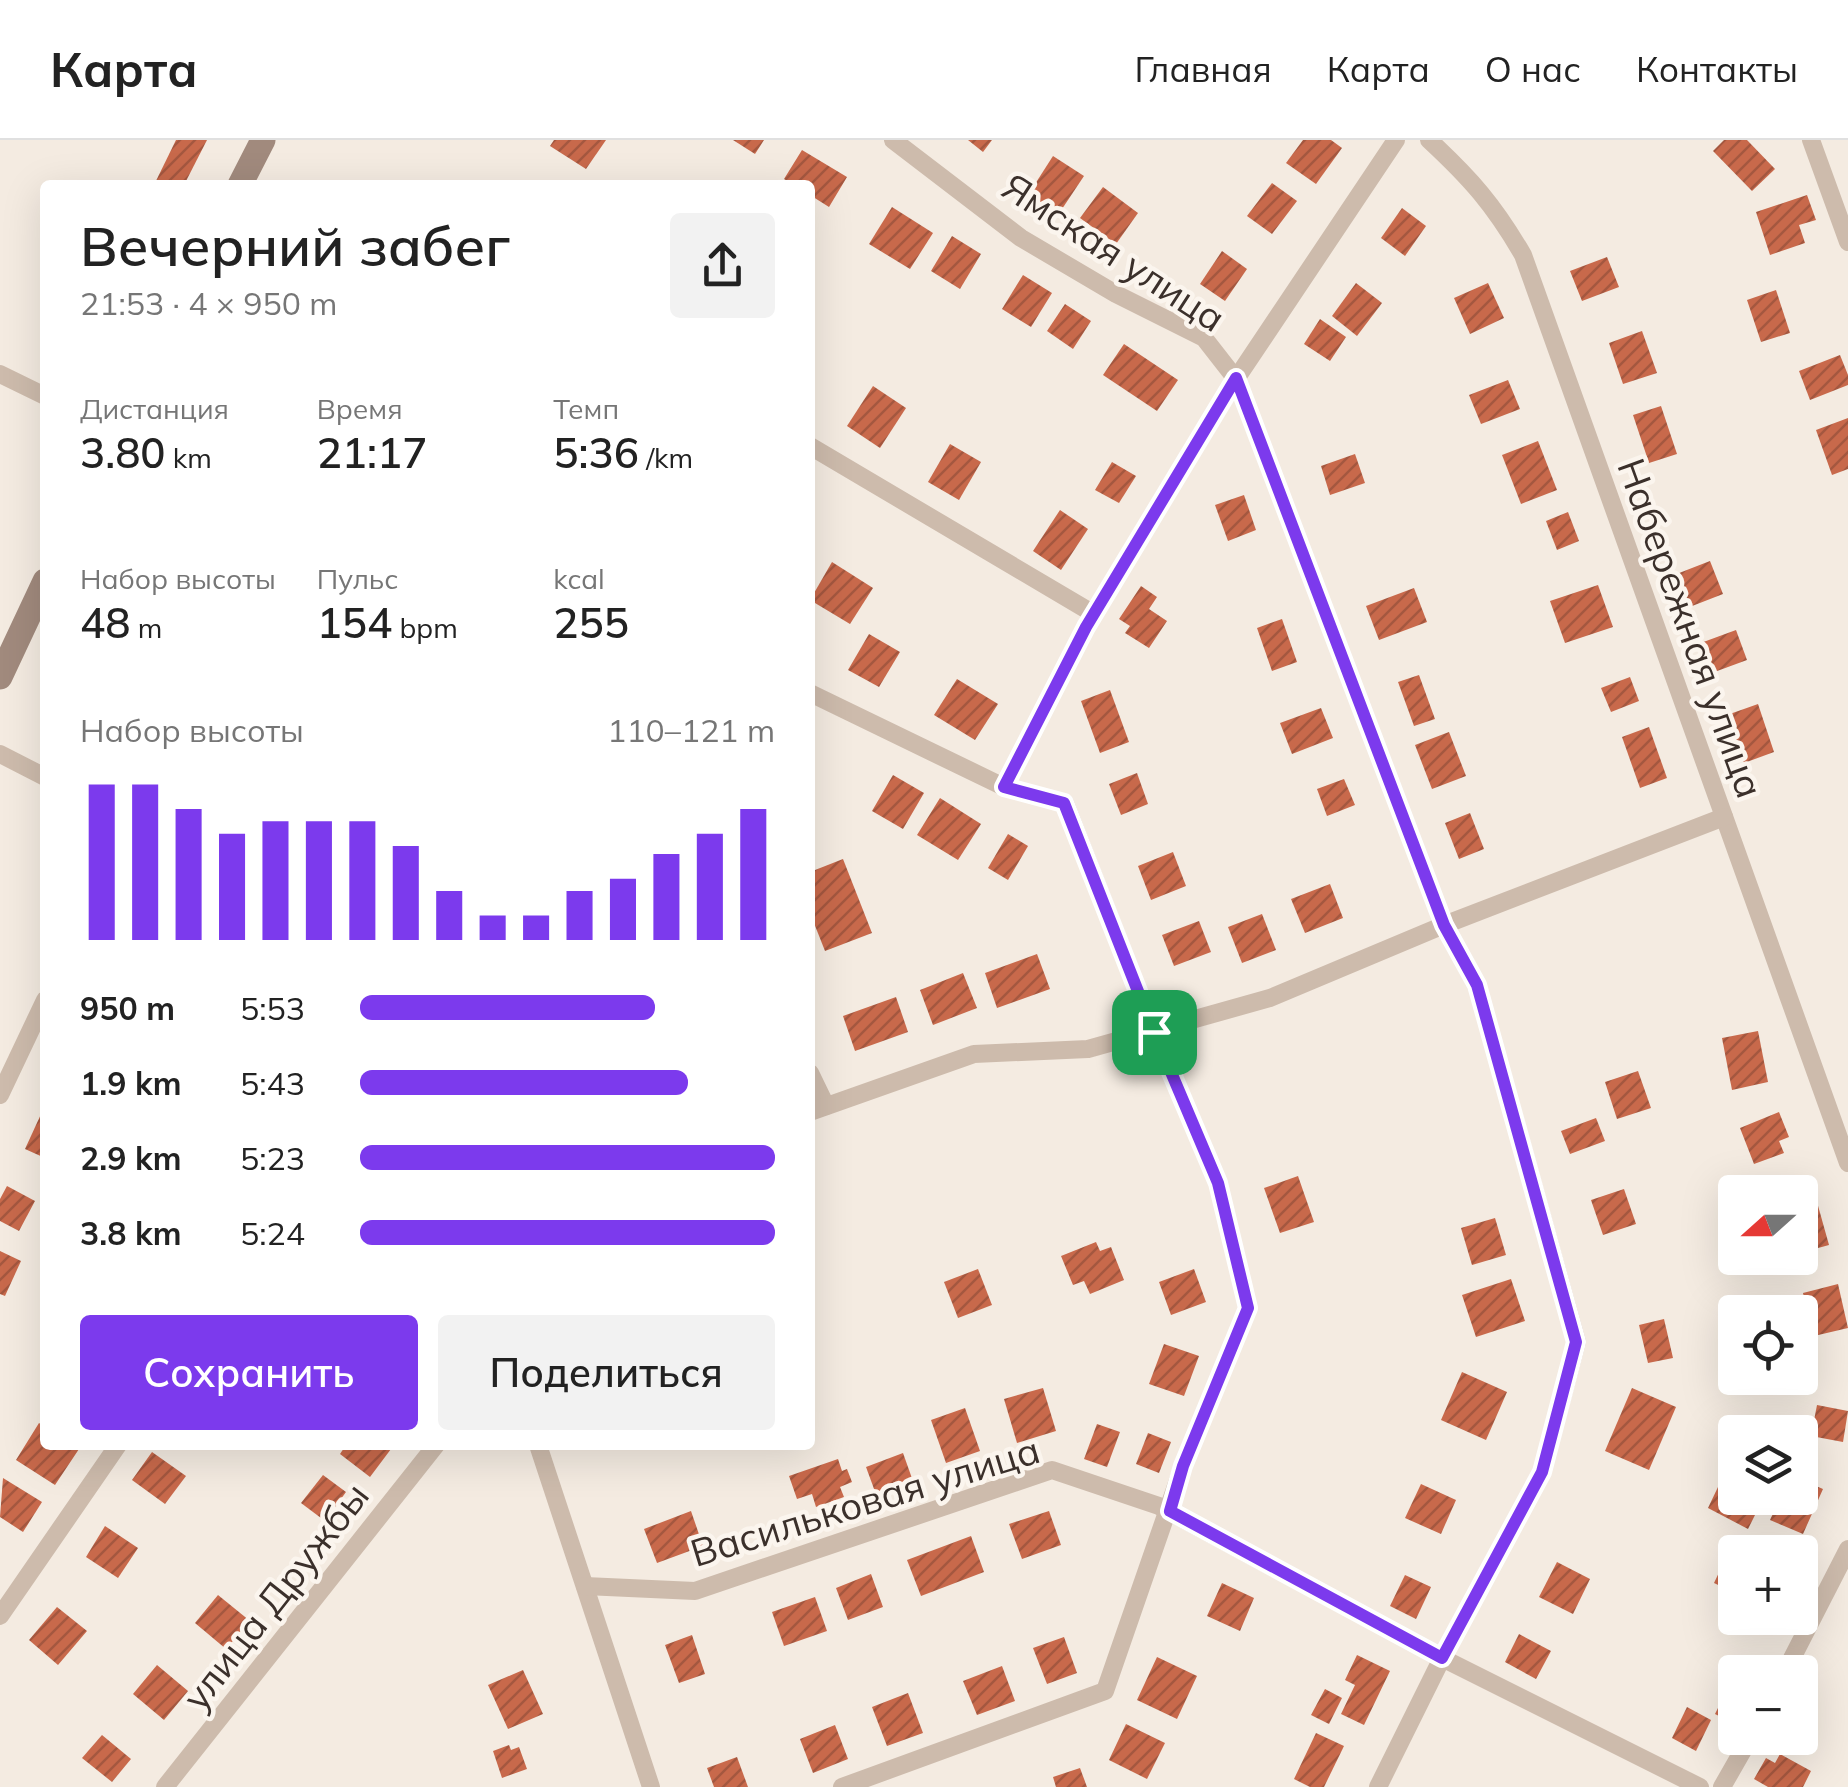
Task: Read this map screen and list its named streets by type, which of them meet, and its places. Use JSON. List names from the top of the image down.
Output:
{
  "streets": {
    "street": [
      "Ямская улица",
      "Набережная улица",
      "Васильковая улица",
      "улица Дружбы"
    ]
  },
  "crossings": [
    ["Ямская улица", "Васильковая улица"]
  ],
  "north": "left",
  "page": {
    "header": "Карта",
    "nav": [
      "Главная",
      "Карта",
      "О нас",
      "Контакты"
    ],
    "heading": ["Вечерний забег", "21:53 · 4 × 950 m"],
    "stats": [
      ["Дистанция", "3.80 km"],
      ["Время", "21:17"],
      ["Темп", "5:36 /km"],
      ["Набор высоты", "48 m"],
      ["Пульс", "154 bpm"],
      ["kcal", "255"]
    ],
    "chart": ["Набор высоты", "110–121 m"],
    "list": [
      {
        "name": "950 m",
        "note": "5:53"
      },
      {
        "name": "1.9 km",
        "note": "5:43"
      },
      {
        "name": "2.9 km",
        "note": "5:23"
      },
      {
        "name": "3.8 km",
        "note": "5:24"
      }
    ],
    "map_buttons": ["+", "−"],
    "buttons": ["Сохранить", "Поделиться"]
  }
}
